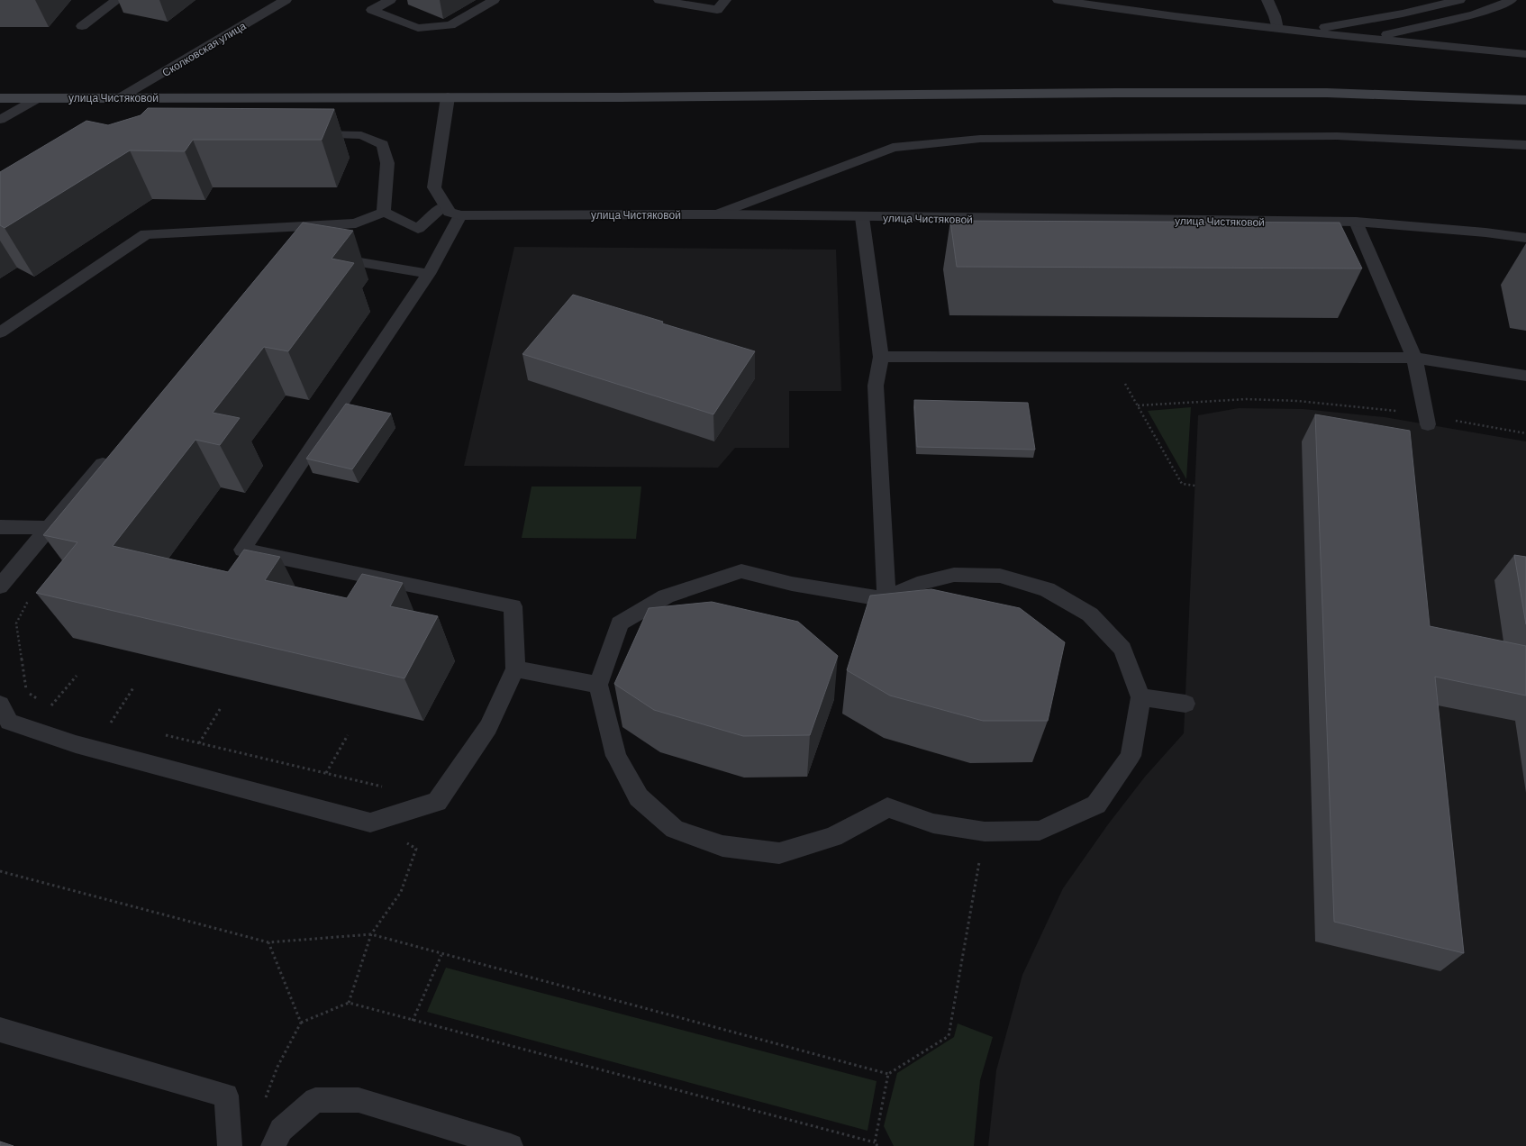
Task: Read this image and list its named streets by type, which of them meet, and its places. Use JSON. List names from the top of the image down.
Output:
{
  "streets": {
    "street": ["Сколковская улица", "улица Чистяковой"]
  },
  "crossings": [
    ["Сколковская улица", "улица Чистяковой"]
  ]
}
